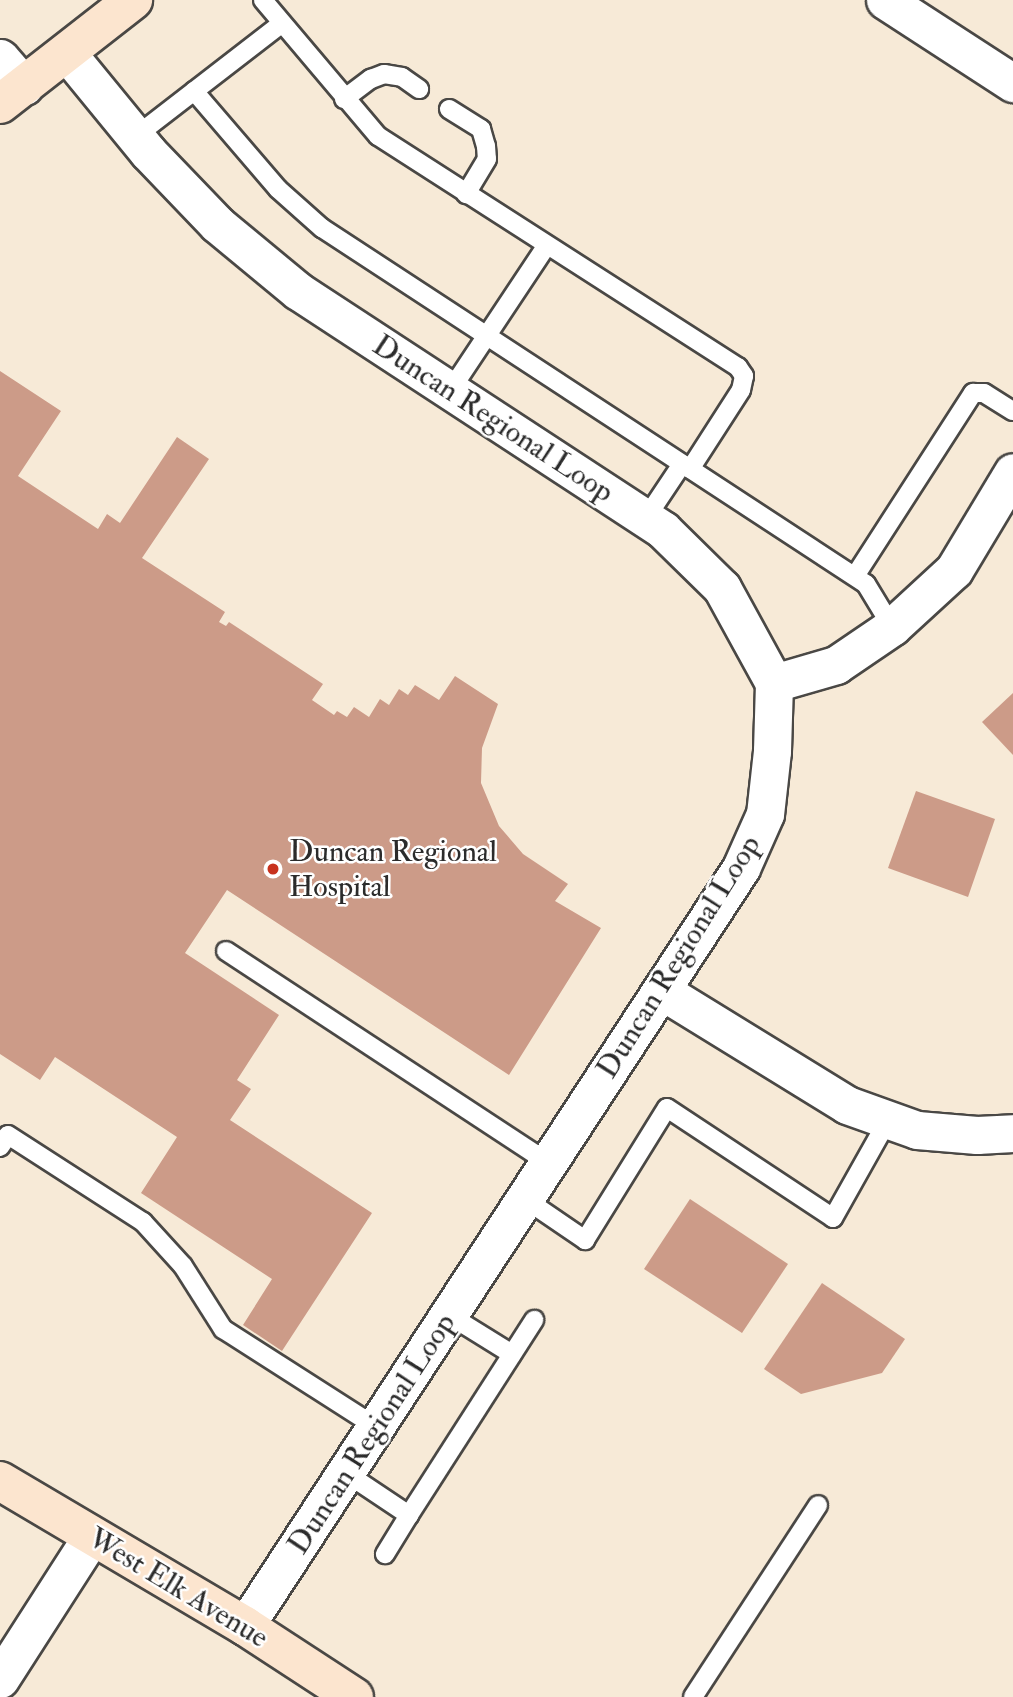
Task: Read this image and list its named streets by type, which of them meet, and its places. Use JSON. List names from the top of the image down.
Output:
{
  "streets": {
    "main road": ["West Elk Avenue"],
    "street": ["Duncan Regional Loop"]
  },
  "crossings": [
    ["Duncan Regional Loop", "West Elk Avenue"]
  ],
  "places": ["Duncan Regional Hospital"]
}
